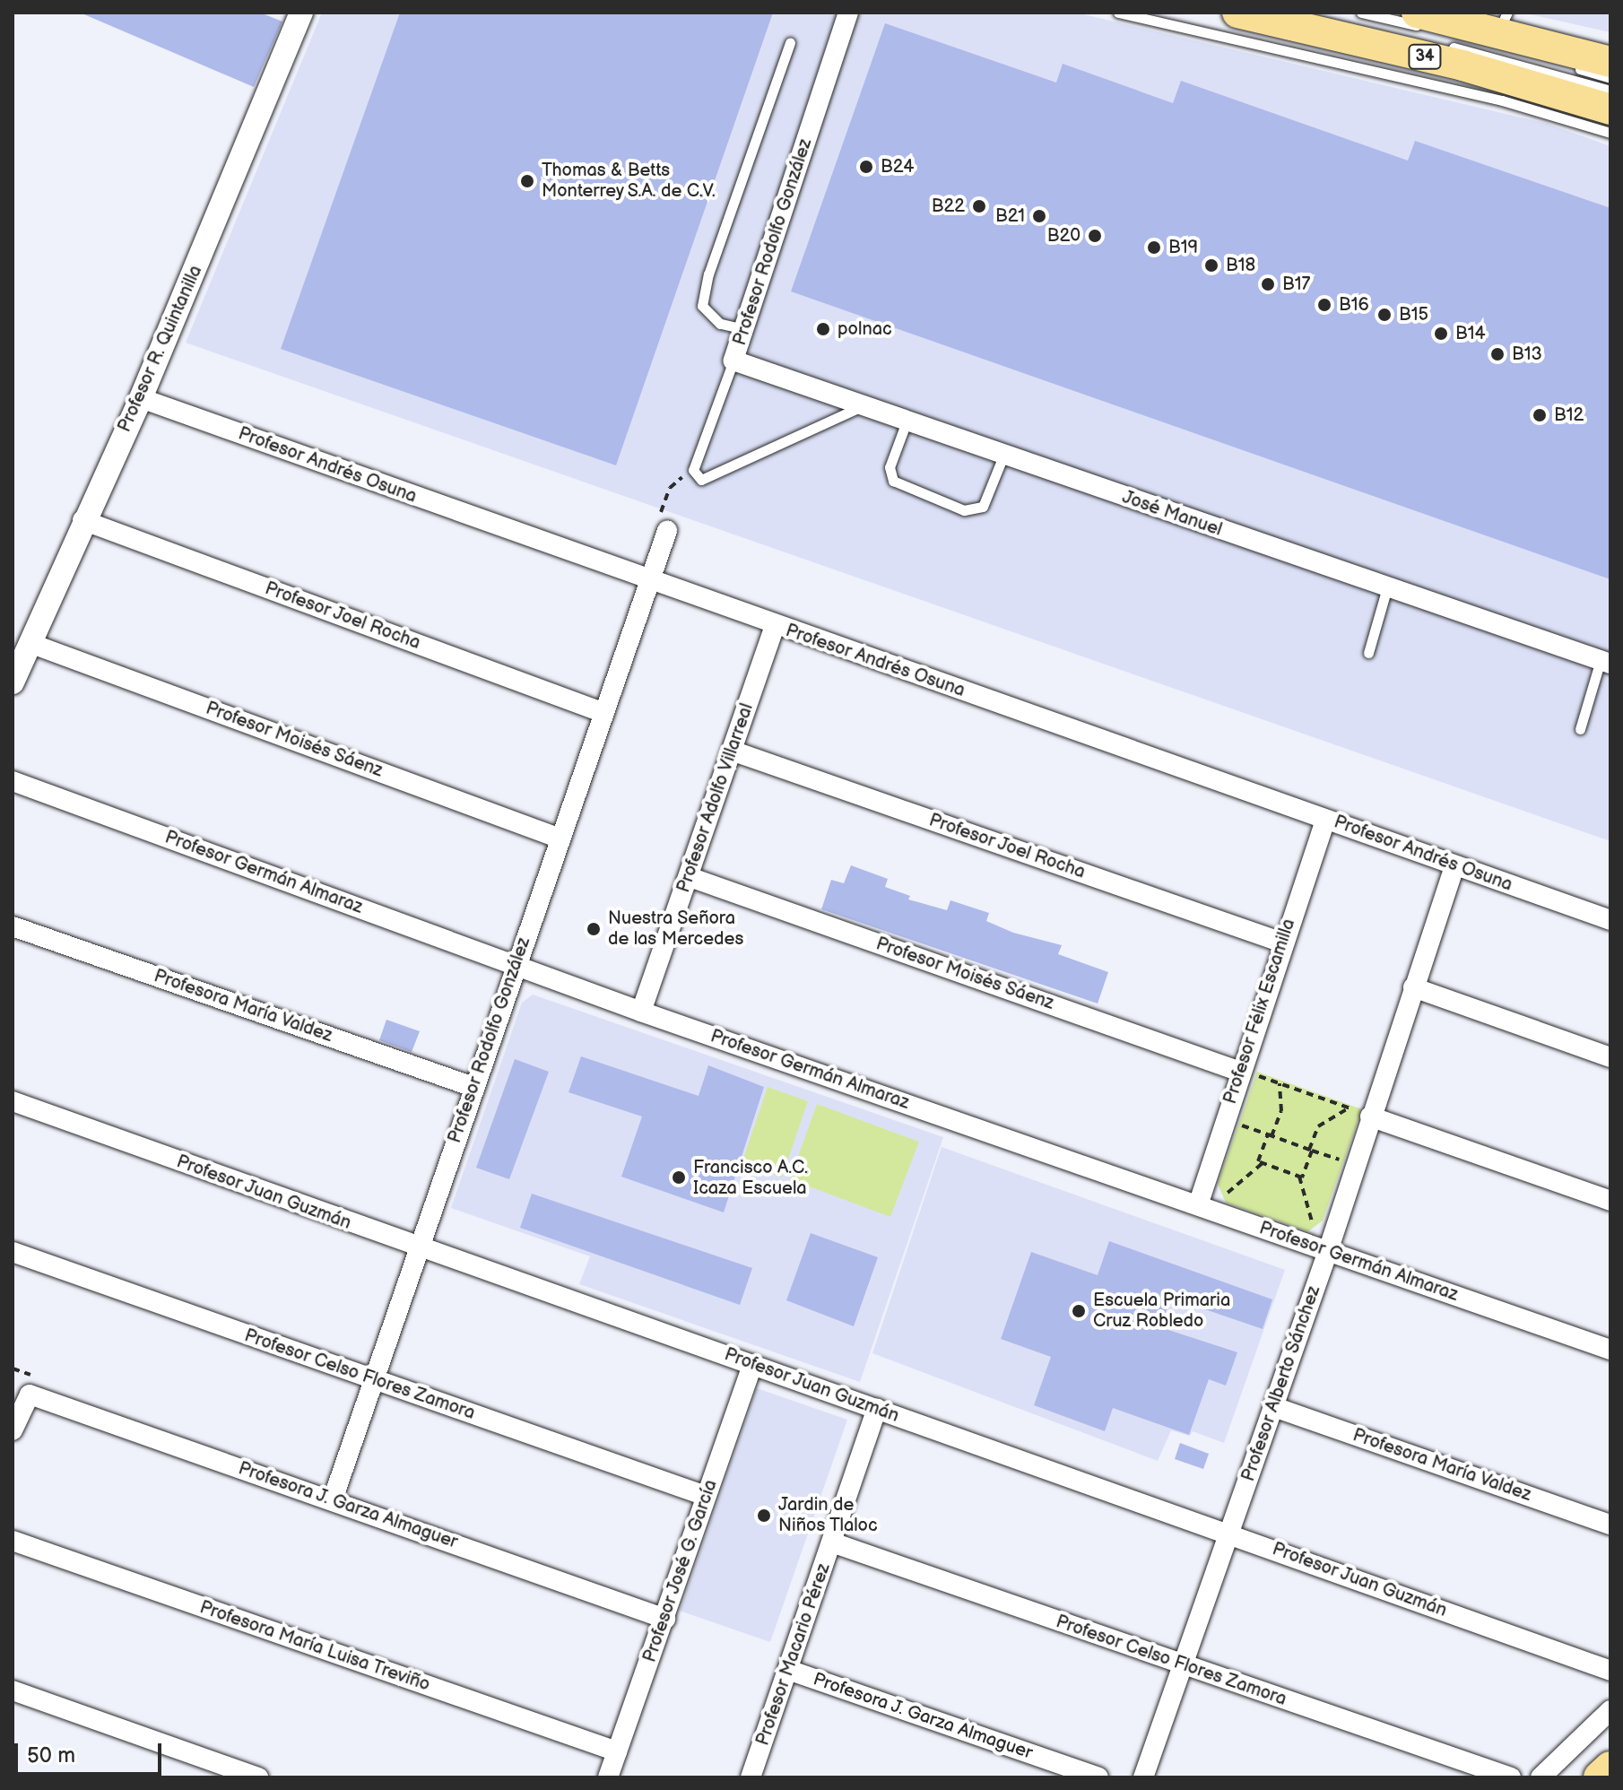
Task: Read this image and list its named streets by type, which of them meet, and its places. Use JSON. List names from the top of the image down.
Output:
{
  "streets": {
    "main road": ["34"],
    "street": [
      "Profesor Rodolfo González",
      "Profesor R. Quintanilla",
      "Profesor Andrés Osuna",
      "José Manuel",
      "Profesor Joel Rocha",
      "Profesor Moisés Sáenz",
      "Profesor Adolfo Villarreal",
      "Profesor Germán Almaraz",
      "Profesora María Valdez",
      "Profesor Félix Escamilla",
      "Profesor Juan Guzmán",
      "Profesor Celso Flores Zamora",
      "Profesor Alberto Sánchez",
      "Profesora J. Garza Almaguer",
      "Profesor José G. García",
      "Profesora María Luisa Treviño",
      "Profesor Macario Pérez"
    ]
  },
  "crossings": [
    ["Profesor Rodolfo González", "Profesor Andrés Osuna"],
    ["Profesor Rodolfo González", "José Manuel"],
    ["Profesor Rodolfo González", "Profesor Joel Rocha"],
    ["Profesor Rodolfo González", "Profesor Moisés Sáenz"],
    ["Profesor Rodolfo González", "Profesor Germán Almaraz"],
    ["Profesor Rodolfo González", "Profesora María Valdez"],
    ["Profesor Rodolfo González", "Profesor Juan Guzmán"],
    ["Profesor Rodolfo González", "Profesor Celso Flores Zamora"],
    ["Profesor Rodolfo González", "Profesora J. Garza Almaguer"],
    ["Profesor R. Quintanilla", "Profesor Andrés Osuna"],
    ["Profesor R. Quintanilla", "Profesor Joel Rocha"],
    ["Profesor R. Quintanilla", "Profesor Moisés Sáenz"],
    ["Profesor Andrés Osuna", "Profesor Adolfo Villarreal"],
    ["Profesor Andrés Osuna", "Profesor Félix Escamilla"],
    ["Profesor Andrés Osuna", "Profesor Alberto Sánchez"],
    ["Profesor Joel Rocha", "Profesor Adolfo Villarreal"],
    ["Profesor Joel Rocha", "Profesor Félix Escamilla"],
    ["Profesor Moisés Sáenz", "Profesor Adolfo Villarreal"],
    ["Profesor Moisés Sáenz", "Profesor Félix Escamilla"],
    ["Profesor Adolfo Villarreal", "Profesor Germán Almaraz"],
    ["Profesor Germán Almaraz", "Profesor Félix Escamilla"],
    ["Profesor Germán Almaraz", "Profesor Alberto Sánchez"],
    ["Profesora María Valdez", "Profesor Alberto Sánchez"],
    ["Profesor Juan Guzmán", "Profesor Alberto Sánchez"],
    ["Profesor Juan Guzmán", "Profesor José G. García"],
    ["Profesor Juan Guzmán", "Profesor Macario Pérez"],
    ["Profesor Celso Flores Zamora", "Profesor Alberto Sánchez"],
    ["Profesor Celso Flores Zamora", "Profesor José G. García"],
    ["Profesor Celso Flores Zamora", "Profesor Macario Pérez"],
    ["Profesora J. Garza Almaguer", "Profesor José G. García"],
    ["Profesora J. Garza Almaguer", "Profesor Macario Pérez"],
    ["Profesor José G. García", "Profesora María Luisa Treviño"]
  ],
  "places": [
    "B24",
    "Thomas & Betts Monterrey S.A. de C.V.",
    "B22",
    "B21",
    "B20",
    "B19",
    "B18",
    "B17",
    "B16",
    "B15",
    "polnac",
    "B14",
    "B13",
    "B12",
    "Nuestra Señora de las Mercedes",
    "Francisco A.C. Icaza Escuela",
    "Escuela Primaria Cruz Robledo",
    "Jardin de Niños Tlaloc"
  ],
  "scale_bar": "50 m"
}
